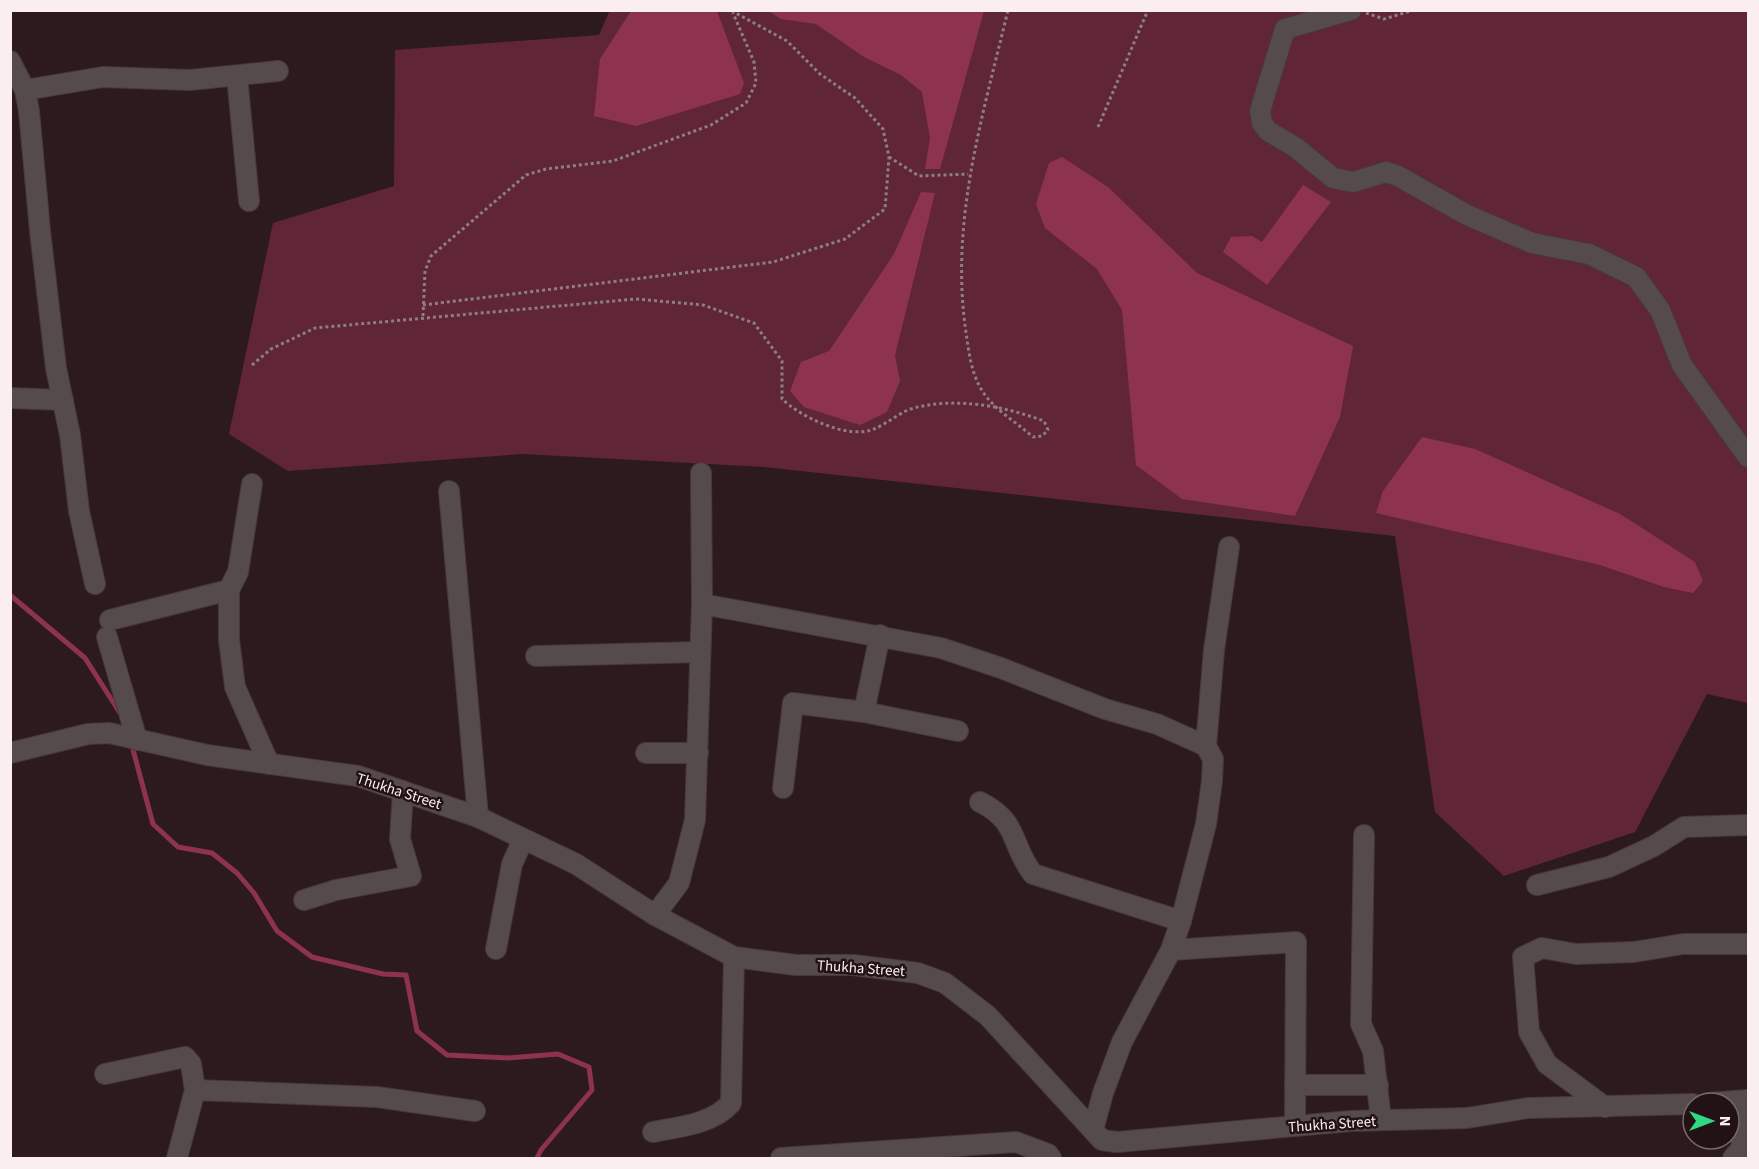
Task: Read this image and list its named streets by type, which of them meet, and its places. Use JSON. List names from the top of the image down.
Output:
{
  "streets": {
    "street": ["Thukha Street"]
  },
  "north": "right"
}
